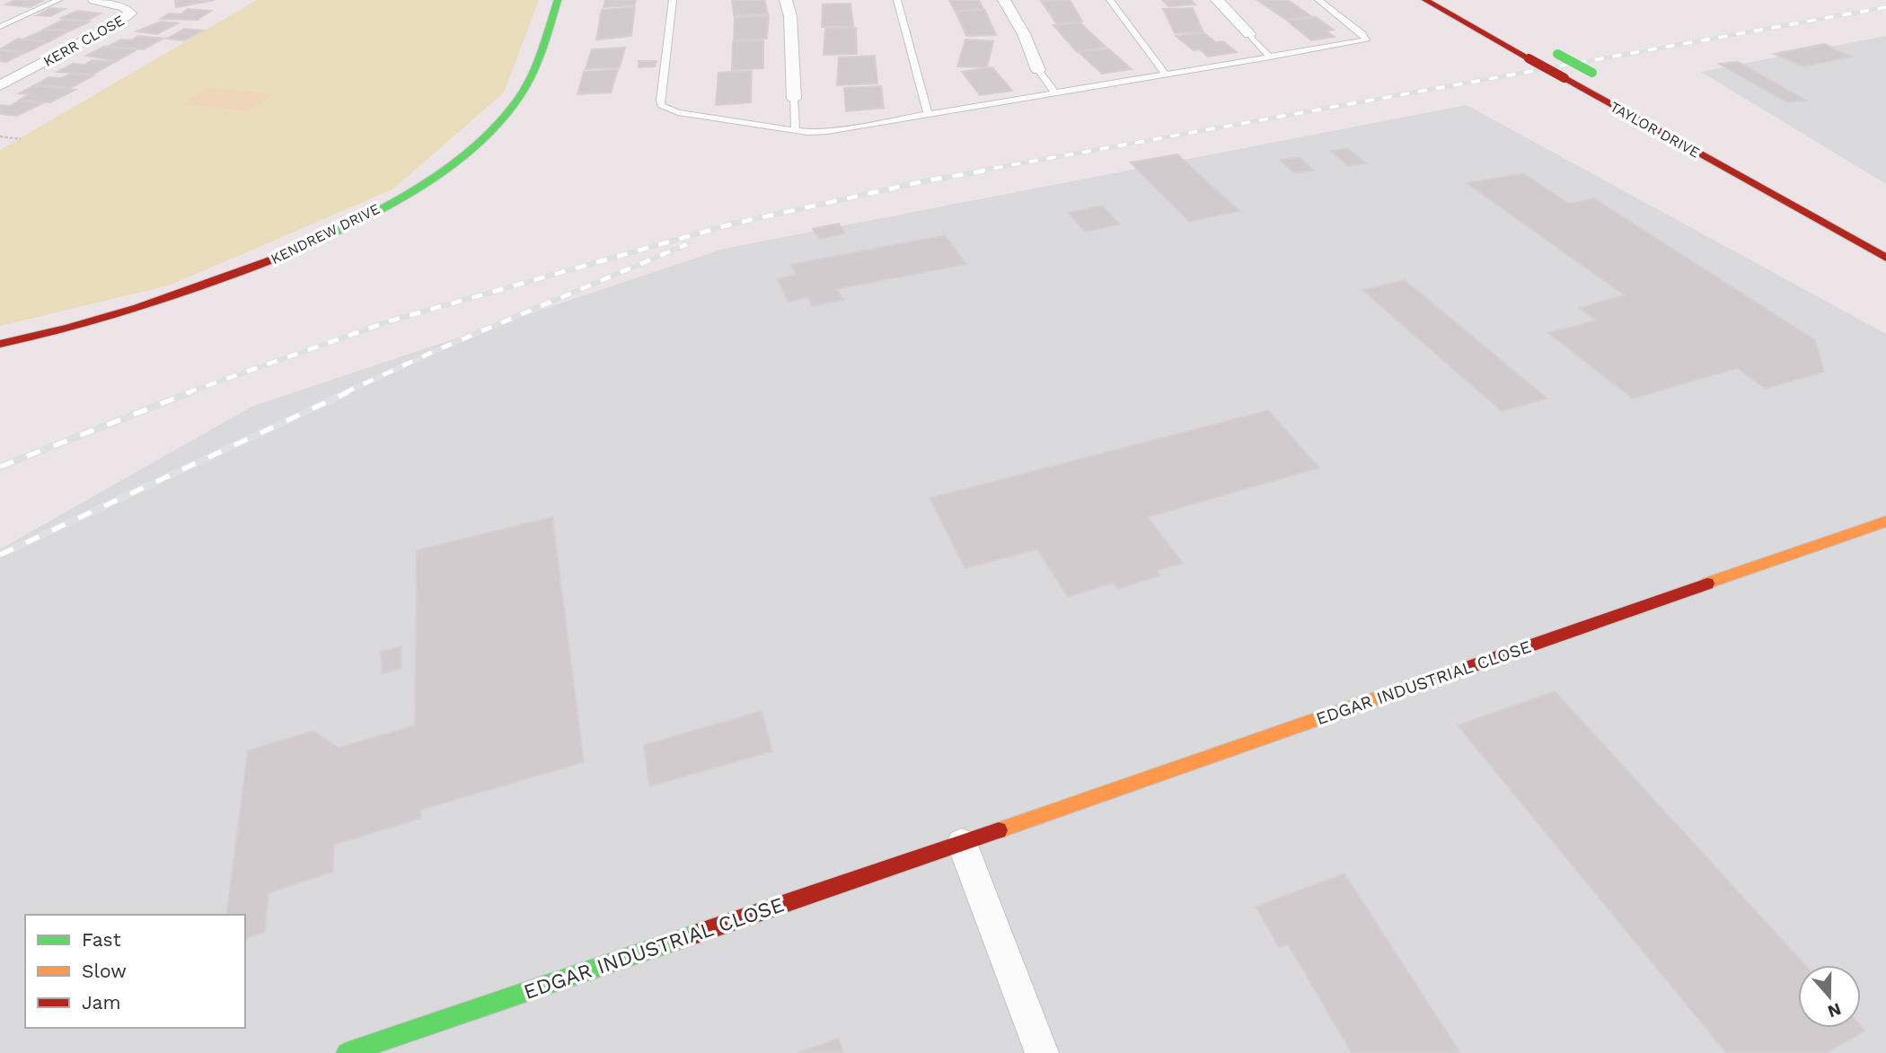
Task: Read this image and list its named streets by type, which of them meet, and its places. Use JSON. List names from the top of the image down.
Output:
{
  "streets": {
    "street": [
      "KERR CLOSE",
      "TAYLOR DRIVE",
      "KENDREW DRIVE",
      "EDGAR INDUSTRIAL CLOSE"
    ]
  },
  "legend": ["Fast", "Slow", "Jam"],
  "north": "bottom"
}
